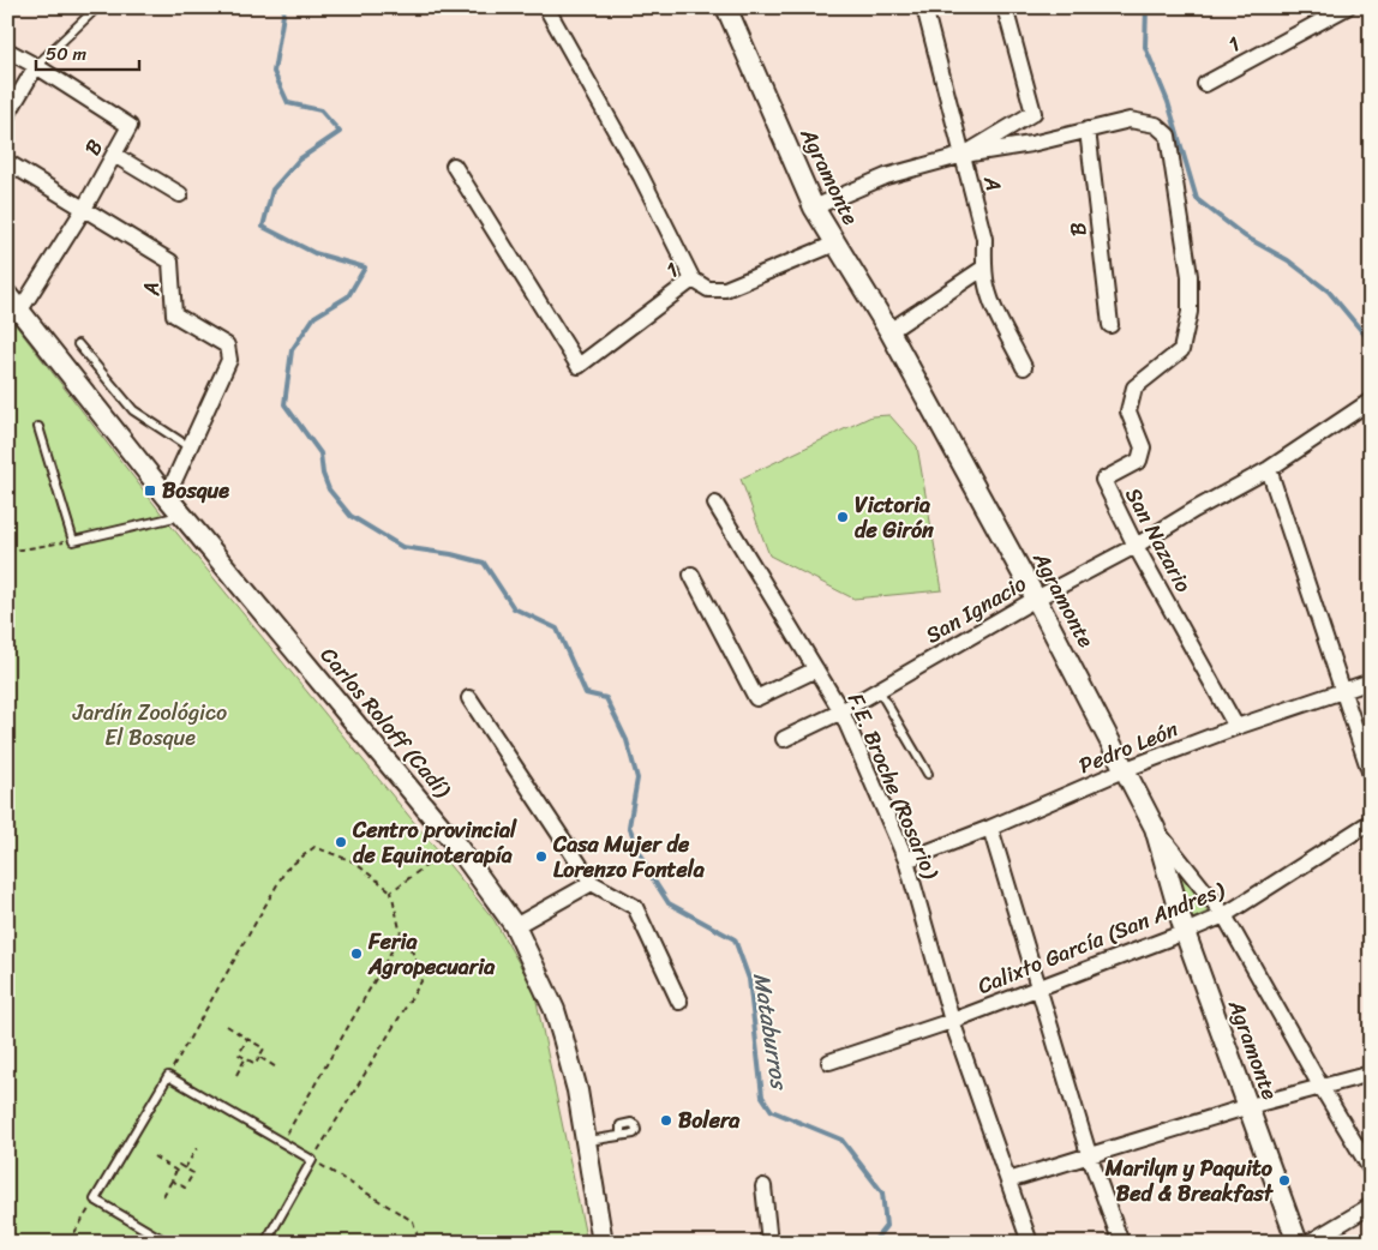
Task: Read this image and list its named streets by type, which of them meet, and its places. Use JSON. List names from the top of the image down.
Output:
{
  "streets": {
    "street": [
      "1",
      "B",
      "Agramonte",
      "A",
      "San Nazario",
      "San Ignacio",
      "Carlos Roloff (Cadí)",
      "Pedro León",
      "F.E. Broche (Rosario)",
      "Calixto García (San Andres)"
    ]
  },
  "crossings": [
    ["1", "Agramonte"],
    ["B", "A"],
    ["B", "San Nazario"],
    ["B", "Carlos Roloff (Cadí)"],
    ["Agramonte", "San Ignacio"],
    ["Agramonte", "Pedro León"],
    ["Agramonte", "Calixto García (San Andres)"],
    ["A", "Carlos Roloff (Cadí)"],
    ["San Nazario", "San Ignacio"],
    ["San Nazario", "Pedro León"],
    ["San Ignacio", "F.E. Broche (Rosario)"],
    ["Pedro León", "F.E. Broche (Rosario)"],
    ["F.E. Broche (Rosario)", "Calixto García (San Andres)"]
  ],
  "water": ["Mataburros"],
  "parks": ["Jardín Zoológico El Bosque"],
  "places": {
    "transit": ["Bosque"],
    "other": [
      "Victoria de Girón",
      "Centro provincial de Equinoterapía",
      "Casa Mujer de Lorenzo Fontela",
      "Feria Agropecuaria",
      "Bolera",
      "Marilyn y Paquito Bed & Breakfast"
    ]
  },
  "scale_bar": "50 m"
}
